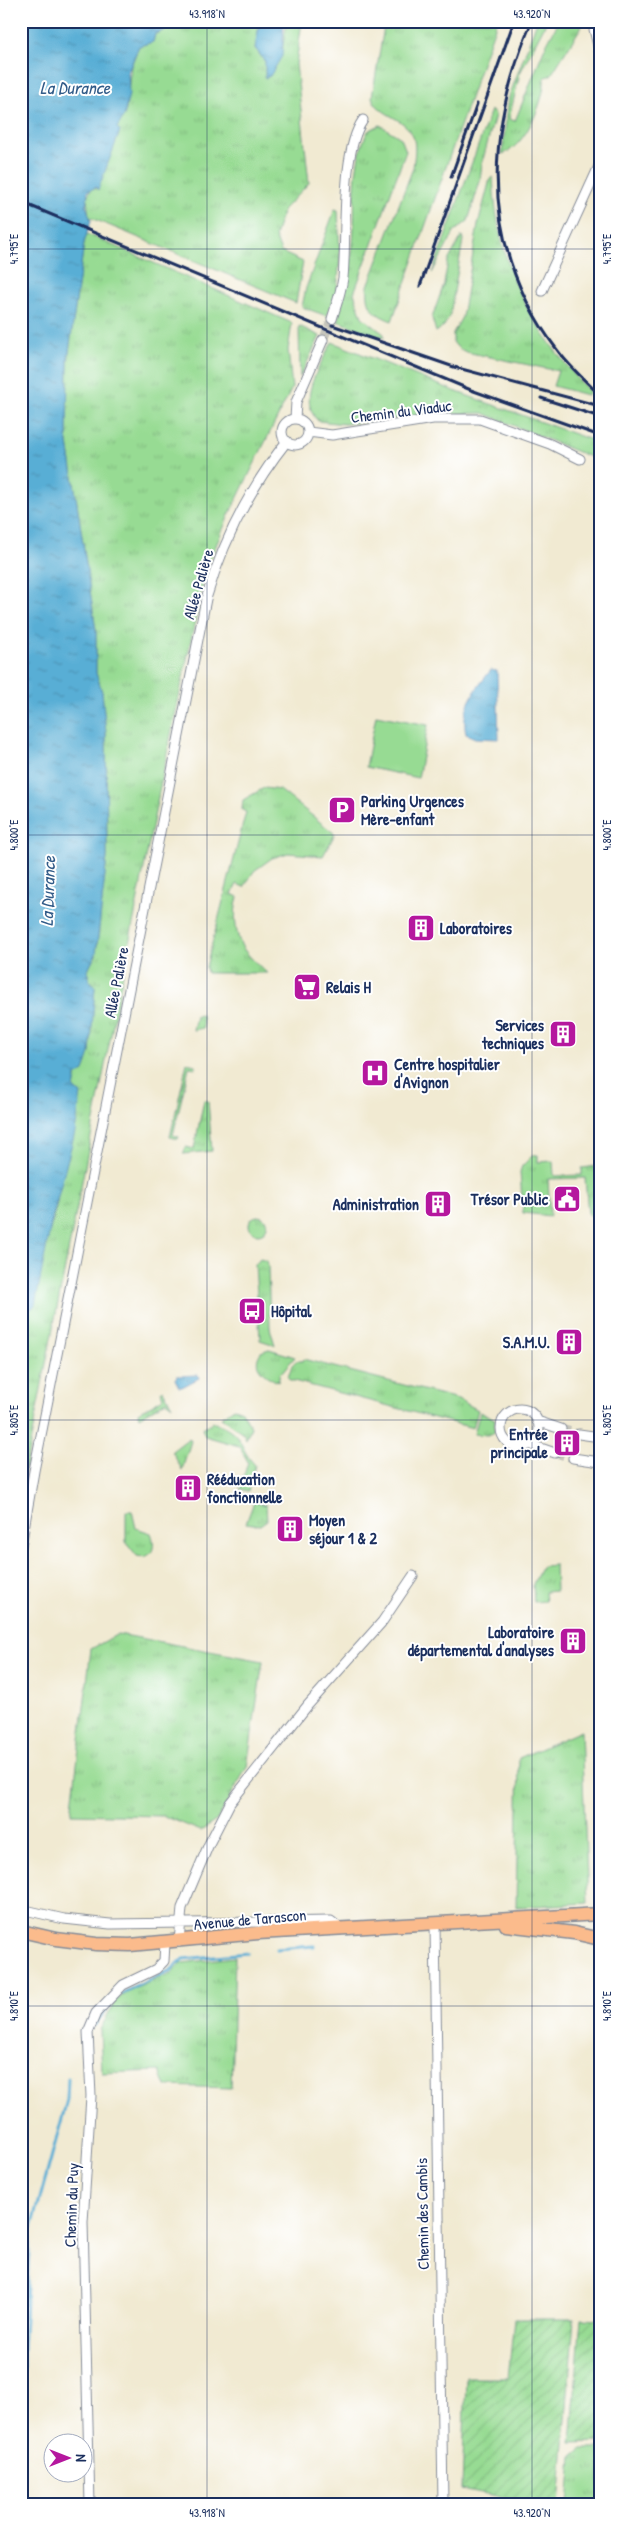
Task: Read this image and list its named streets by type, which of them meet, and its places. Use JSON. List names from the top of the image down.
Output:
{
  "streets": {
    "main road": ["Avenue de Tarascon"],
    "street": [
      "Chemin du Viaduc",
      "Allée Palière",
      "Chemin du Puy",
      "Chemin des Cambis"
    ]
  },
  "crossings": [
    ["Chemin du Viaduc", "Allée Palière"],
    ["Avenue de Tarascon", "Chemin du Puy"],
    ["Avenue de Tarascon", "Chemin des Cambis"]
  ],
  "water": ["La Durance"],
  "places": {
    "parking": ["Parking Urgences Mère-enfant"],
    "building": [
      "Laboratoires",
      "Services techniques",
      "Administration",
      "S.A.M.U.",
      "Entrée principale",
      "Rééducation fonctionnelle",
      "Moyen séjour 1 & 2",
      "Laboratoire départemental d'analyses"
    ],
    "supermarket": ["Relais H"],
    "hospital": ["Centre hospitalier d'Avignon"],
    "public building": ["Trésor Public"],
    "bus stop": ["Hôpital"]
  },
  "north": "right",
  "coordinates": [
    "43.918°N",
    "43.920°N",
    "4.795°E",
    "4.800°E",
    "4.805°E",
    "4.810°E"
  ]
}
